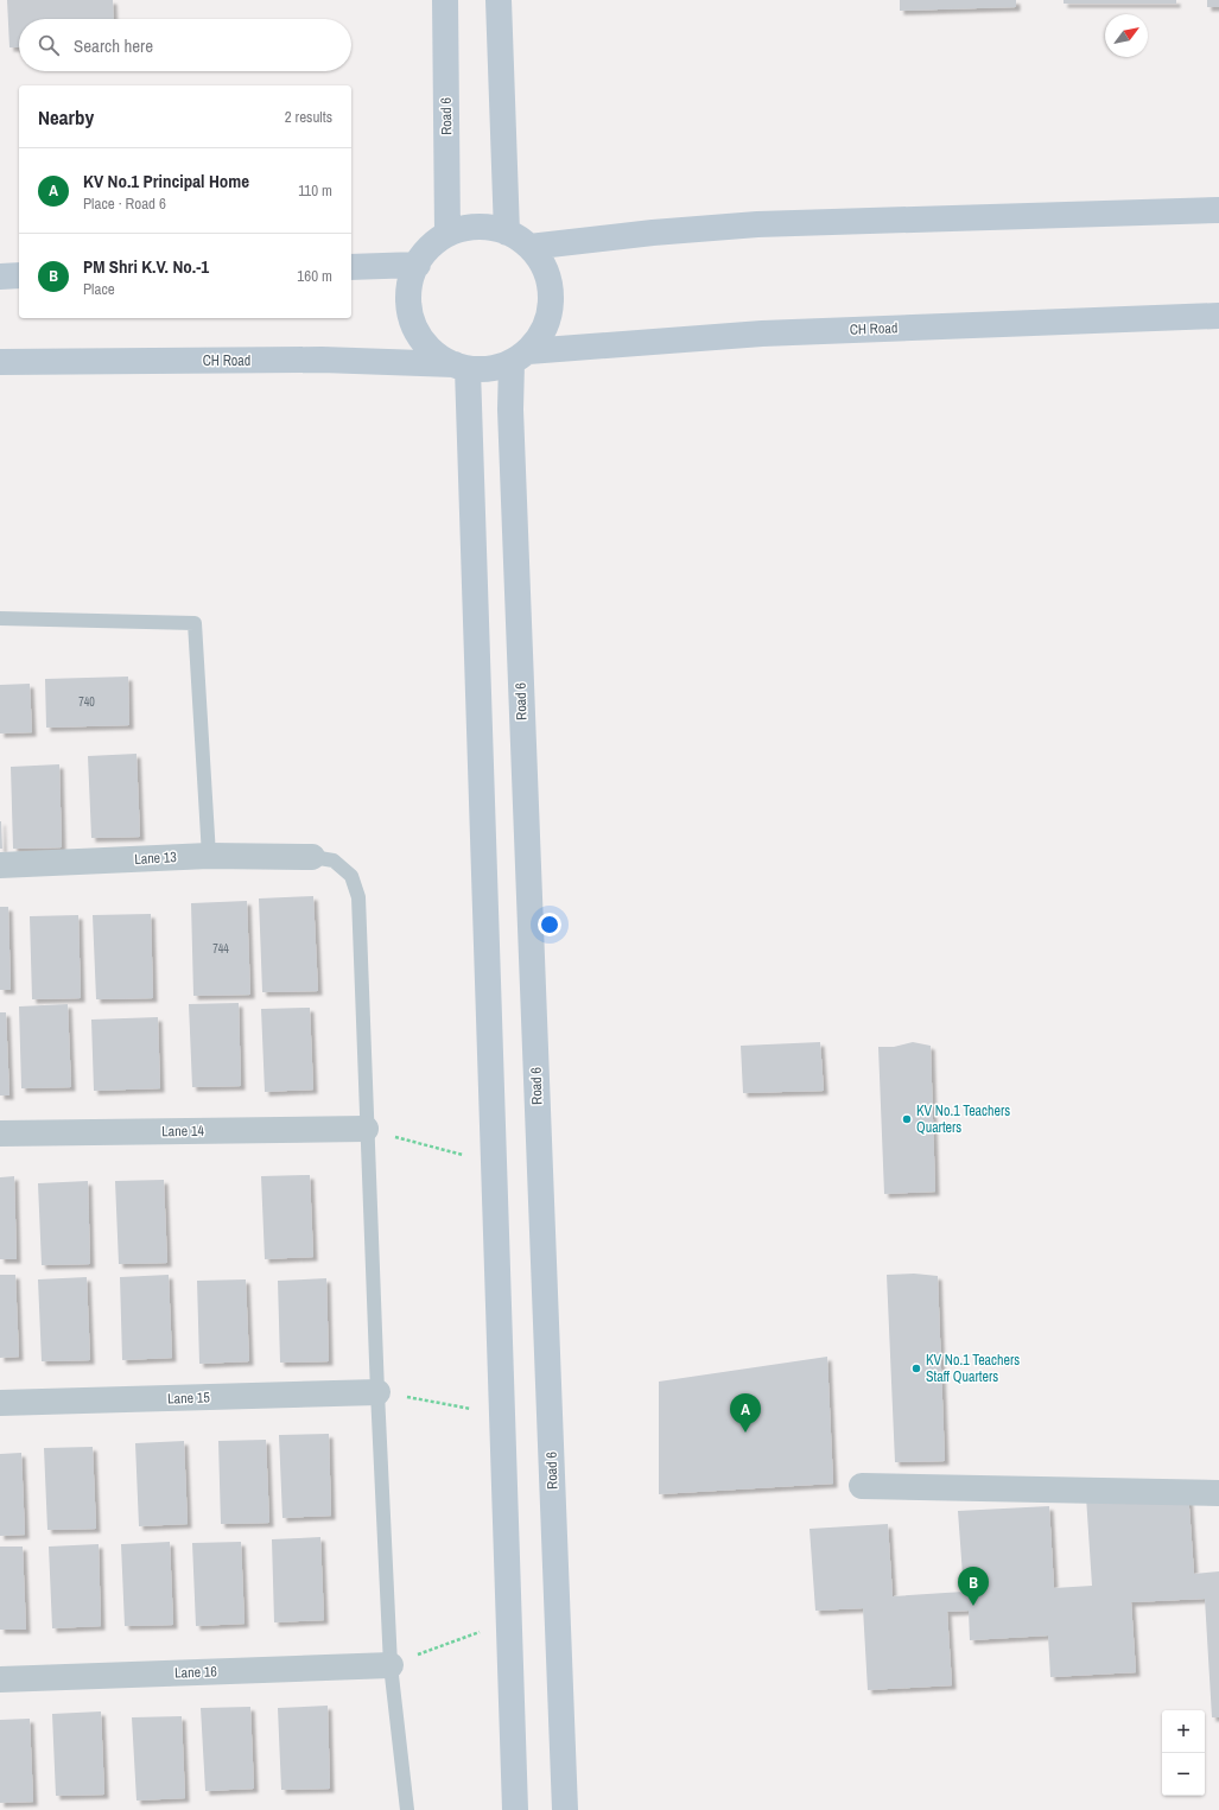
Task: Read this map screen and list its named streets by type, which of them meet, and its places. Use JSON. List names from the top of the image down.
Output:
{
  "streets": {
    "street": [
      "Road 6",
      "CH Road",
      "Lane 13",
      "Lane 14",
      "Lane 15",
      "Lane 16"
    ]
  },
  "crossings": [
    ["Road 6", "CH Road"]
  ],
  "places": ["KV No.1 Teachers Quarters", "KV No.1 Teachers Staff Quarters"],
  "house_numbers": ["740", "744"],
  "north": "top right",
  "page": {
    "search": "Search here",
    "heading": ["Nearby", "2 results"],
    "list": [
      {
        "mark": "A",
        "name": "KV No.1 Principal Home",
        "note": "Place · Road 6",
        "value": "110 m"
      },
      {
        "mark": "B",
        "name": "PM Shri K.V. No.-1",
        "note": "Place",
        "value": "160 m"
      }
    ],
    "pins": ["A", "B"],
    "map_buttons": ["+", "−"]
  }
}
